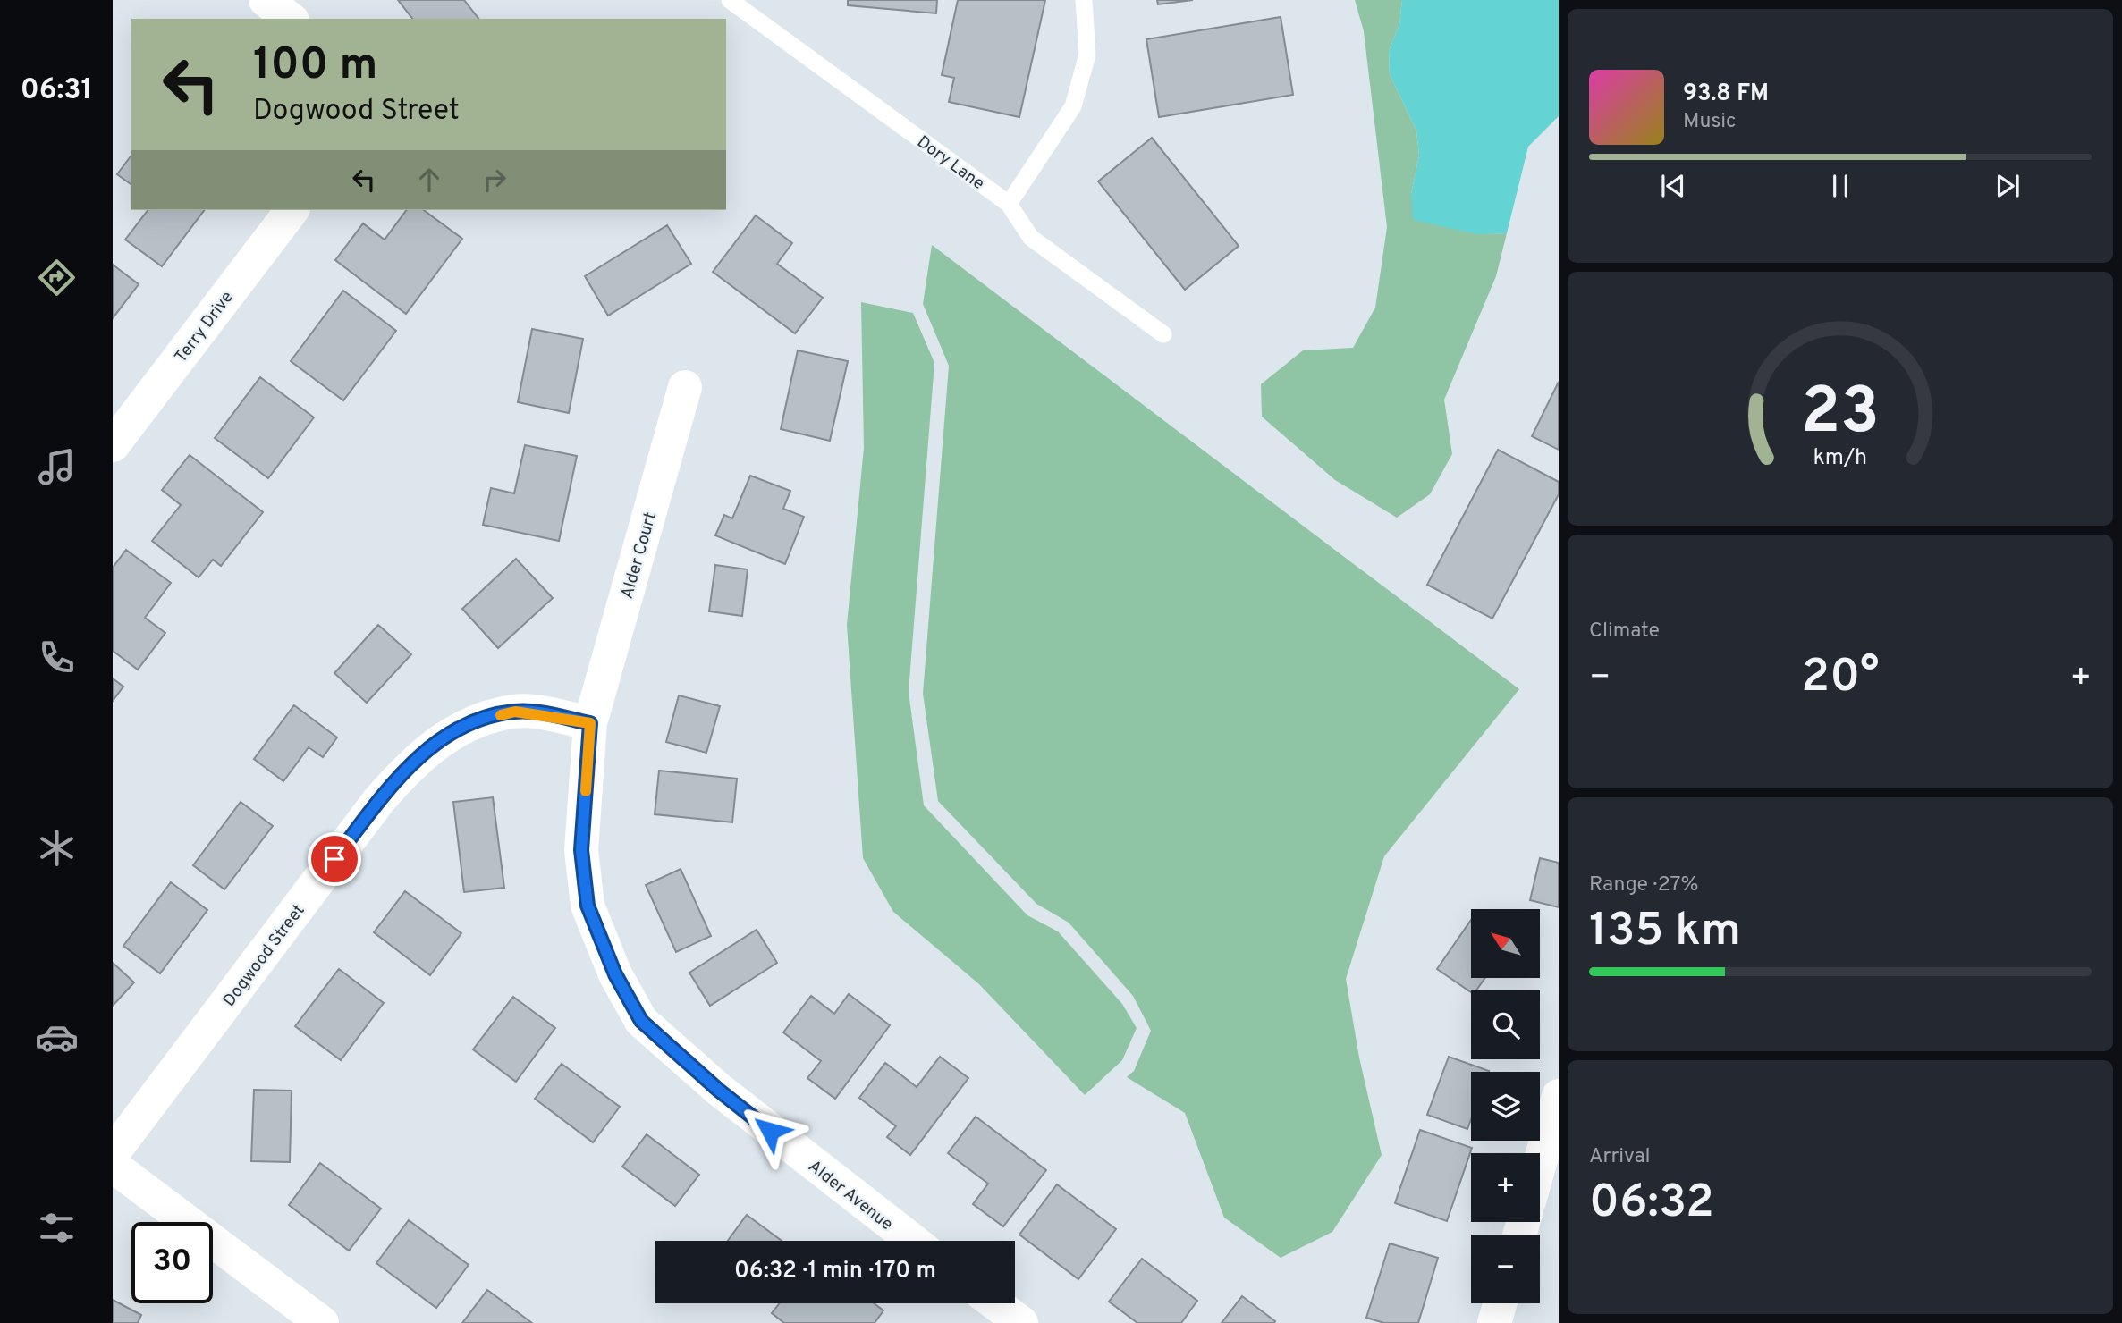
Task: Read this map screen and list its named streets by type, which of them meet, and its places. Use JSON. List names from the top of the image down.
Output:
{
  "streets": {
    "street": [
      "Terry Drive",
      "Alder Court",
      "Dogwood Street",
      "Alder Avenue"
    ],
    "lane": ["Dory Lane"]
  },
  "crossings": [
    ["Alder Court", "Dogwood Street"],
    ["Alder Court", "Alder Avenue"],
    ["Dogwood Street", "Alder Avenue"]
  ],
  "north": "top left",
  "page": {
    "tabs": "06:31",
    "turn": ["100 m", "Dogwood Street"],
    "song": ["93.8 FM", "Music"],
    "tile": [
      "Climate",
      ["Range · 27%", "135 km"],
      ["Arrival", "06:32"]
    ],
    "heat": ["−", "20°", "+"],
    "map_buttons": ["+", "−"],
    "limit": "30",
    "trip": "06:32 · 1 min · 170 m",
    "gauge": ["23", "km/h"]
  }
}
